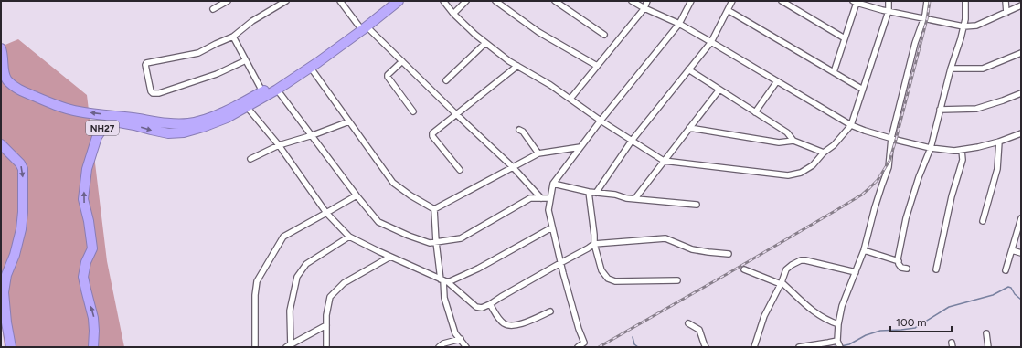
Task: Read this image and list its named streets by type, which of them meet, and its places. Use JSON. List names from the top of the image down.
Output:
{
  "streets": {
    "highway": ["NH27"]
  },
  "scale_bar": "100 m"
}
